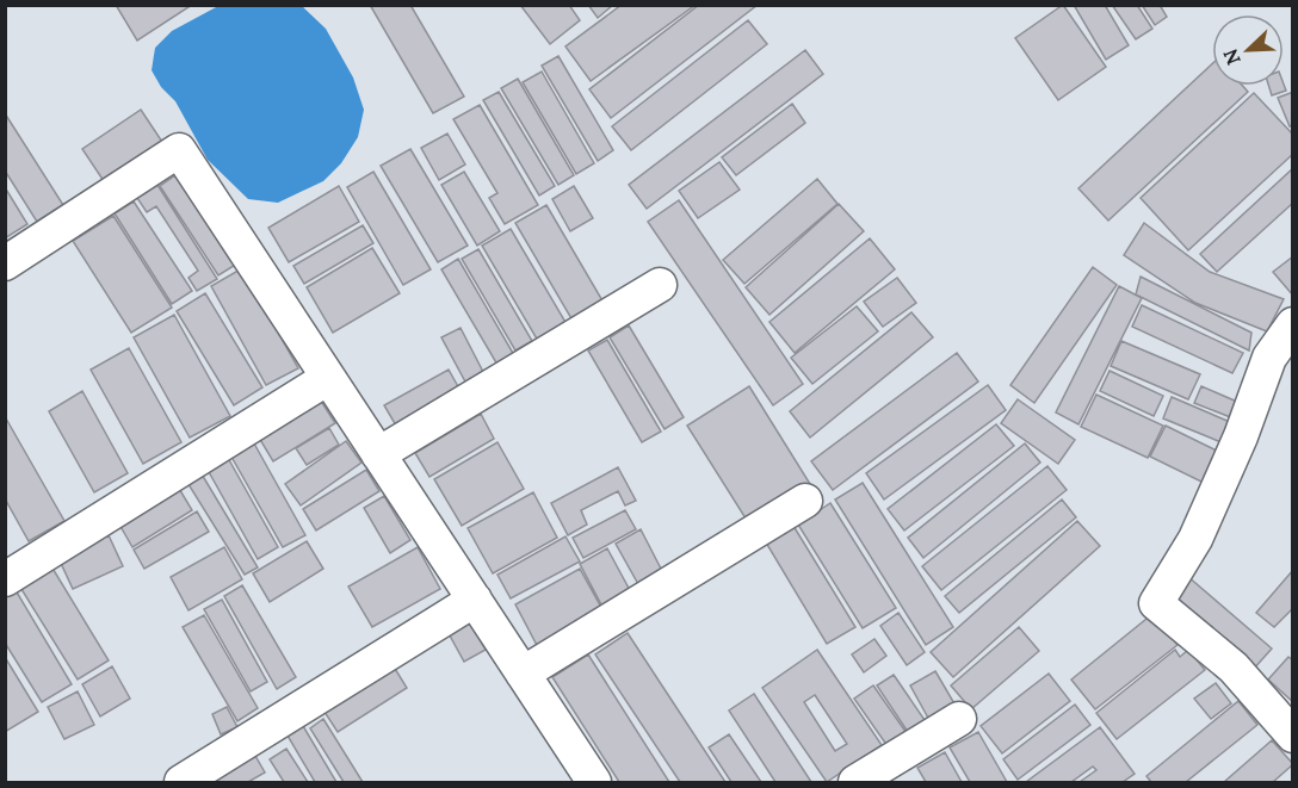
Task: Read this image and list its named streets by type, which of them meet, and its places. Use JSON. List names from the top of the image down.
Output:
{
  "north": "bottom left"
}
